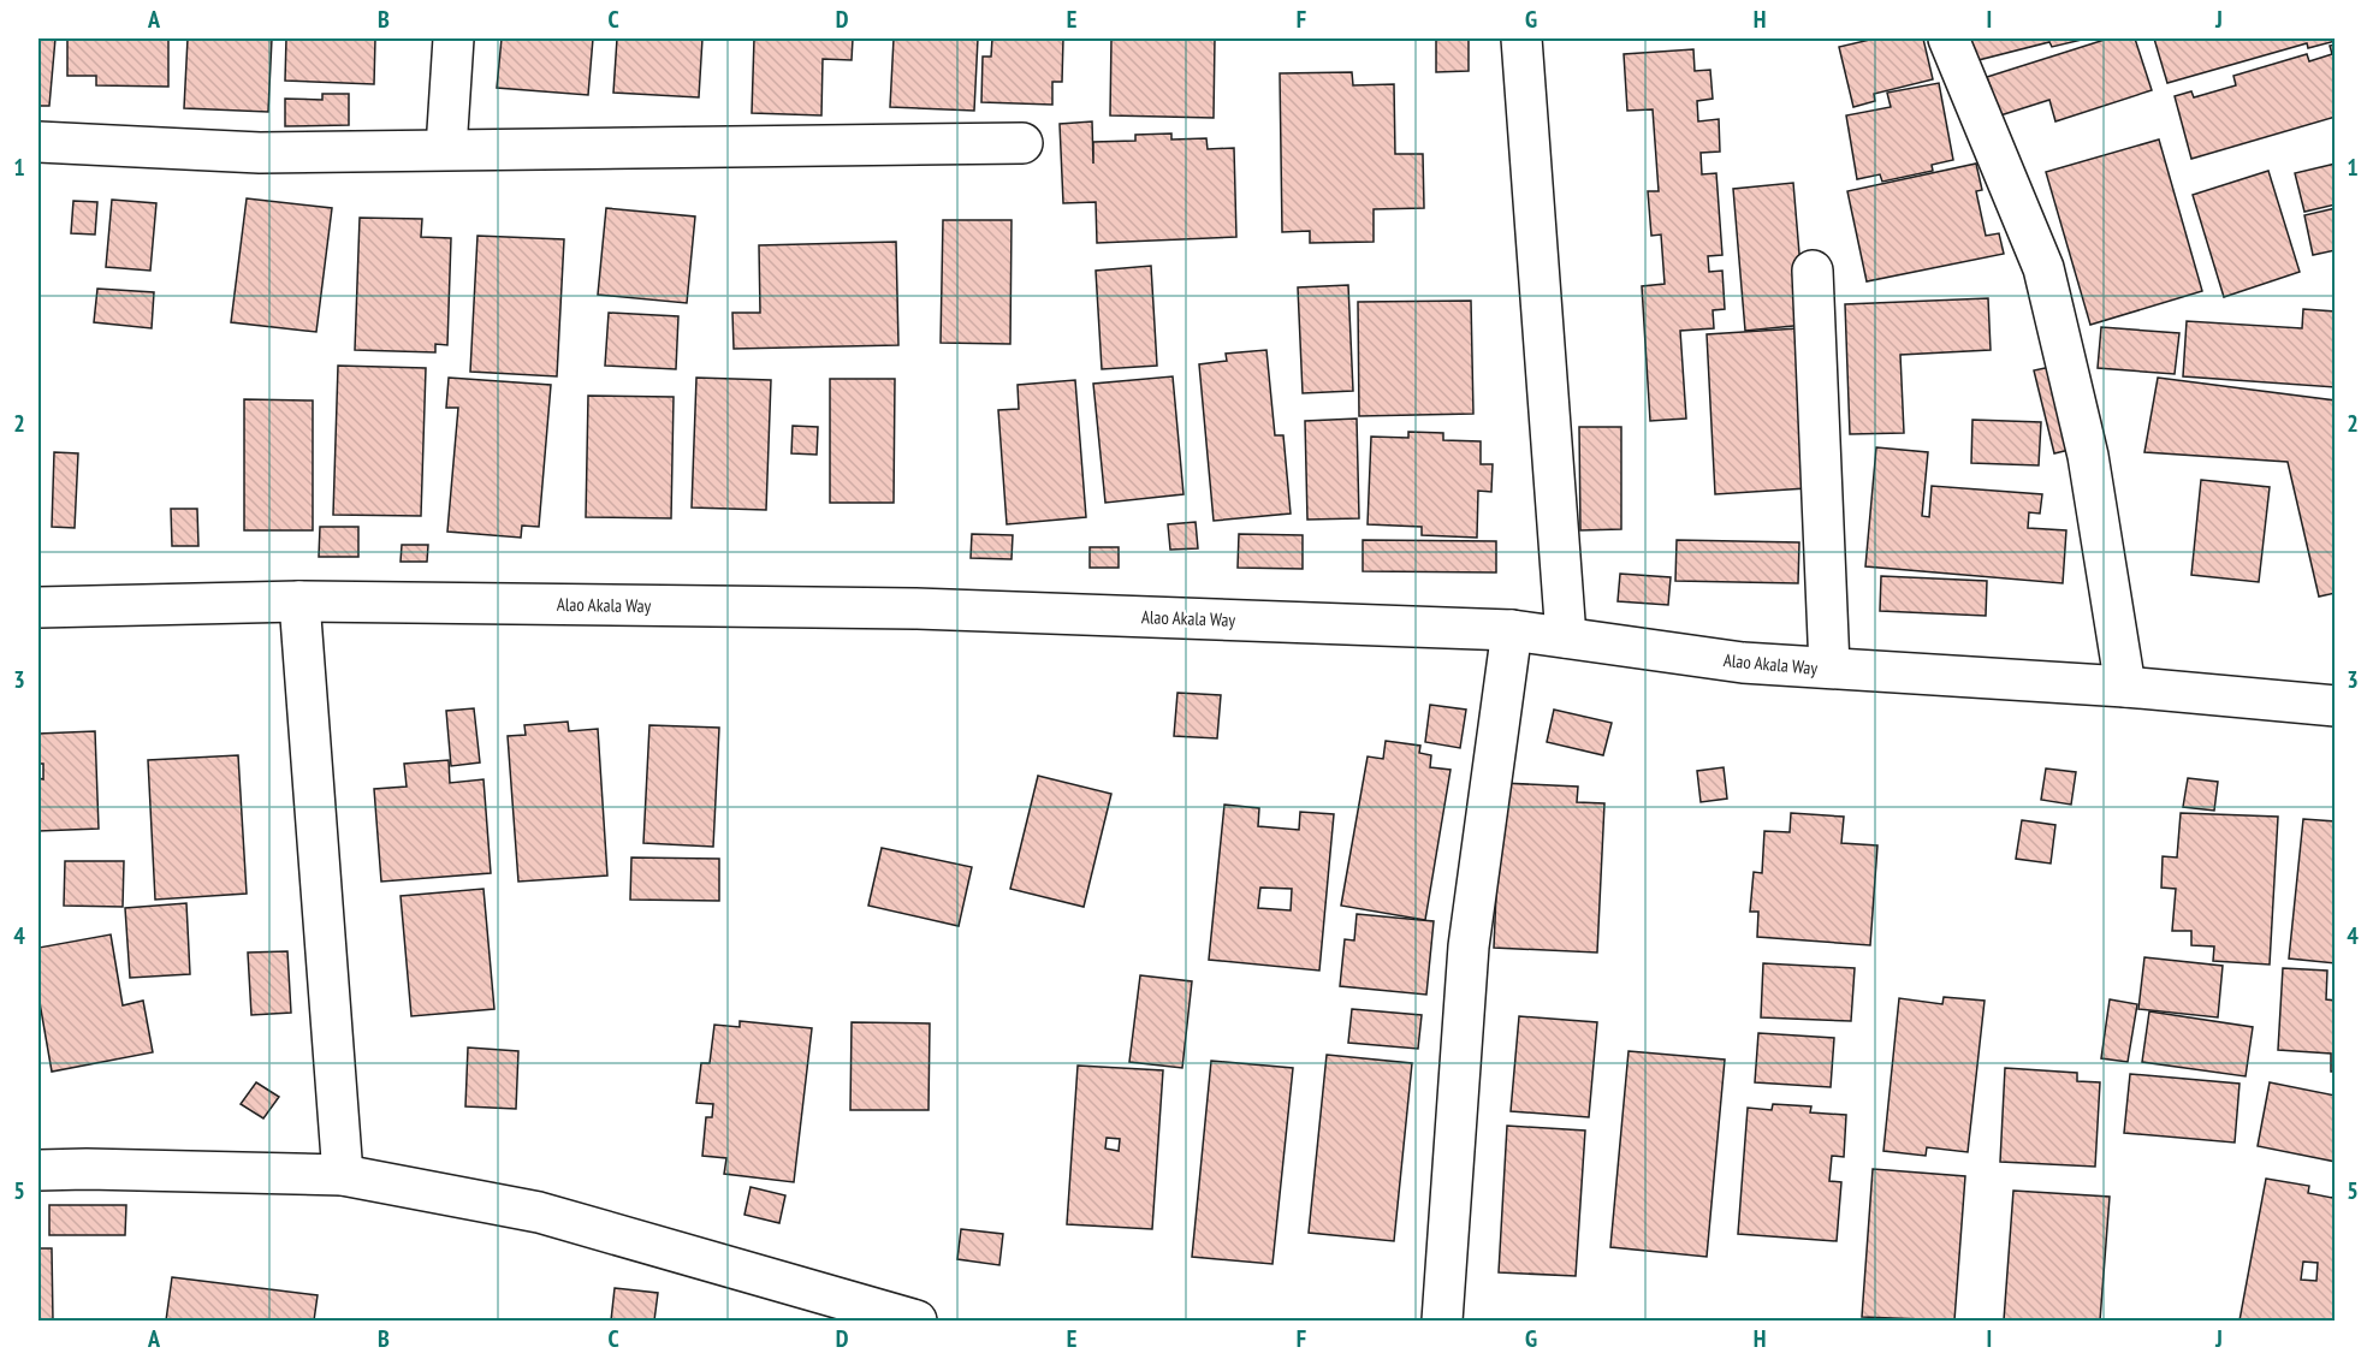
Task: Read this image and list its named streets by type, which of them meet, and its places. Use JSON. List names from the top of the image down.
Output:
{
  "streets": {
    "street": ["Alao Akala Way"]
  },
  "grid": {
    "columns": [
      "A",
      "B",
      "C",
      "D",
      "E",
      "F",
      "G",
      "H",
      "I",
      "J"
    ],
    "rows": [
      "1",
      "2",
      "3",
      "4",
      "5"
    ]
  }
}
